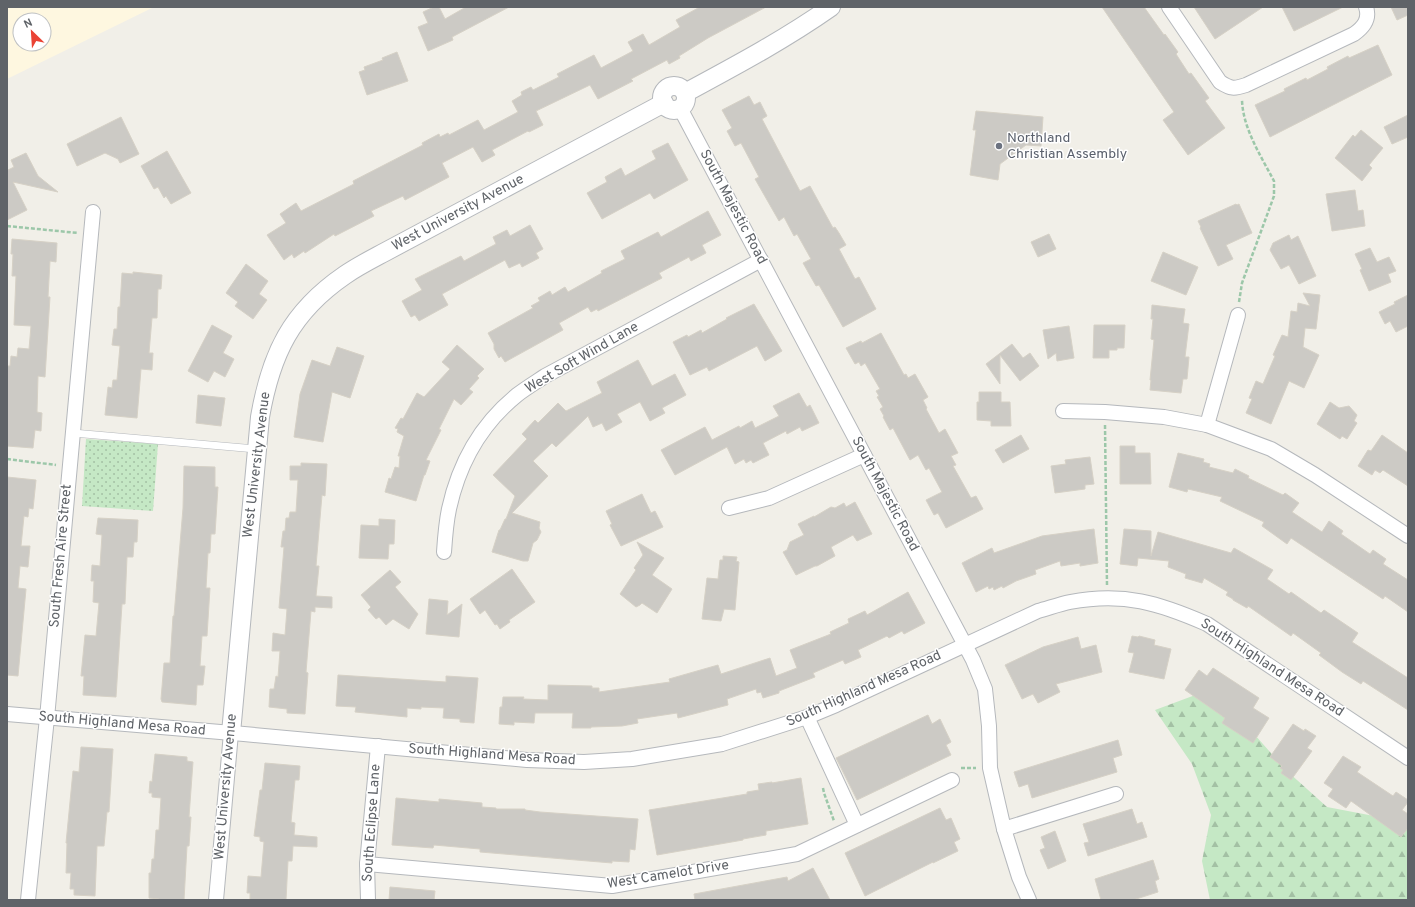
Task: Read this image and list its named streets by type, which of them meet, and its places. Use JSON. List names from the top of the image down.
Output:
{
  "streets": {
    "street": [
      "South Majestic Road",
      "West University Avenue",
      "West Soft Wind Lane",
      "South Fresh Aire Street",
      "South Highland Mesa Road",
      "South Eclipse Lane",
      "West Camelot Drive"
    ]
  },
  "crossings": [
    ["South Majestic Road", "West University Avenue"],
    ["South Majestic Road", "West Soft Wind Lane"],
    ["South Majestic Road", "South Highland Mesa Road"],
    ["West University Avenue", "South Highland Mesa Road"],
    ["South Fresh Aire Street", "South Highland Mesa Road"],
    ["South Highland Mesa Road", "South Eclipse Lane"],
    ["South Eclipse Lane", "West Camelot Drive"]
  ],
  "places": ["Northland Christian Assembly"],
  "north": "top left"
}
